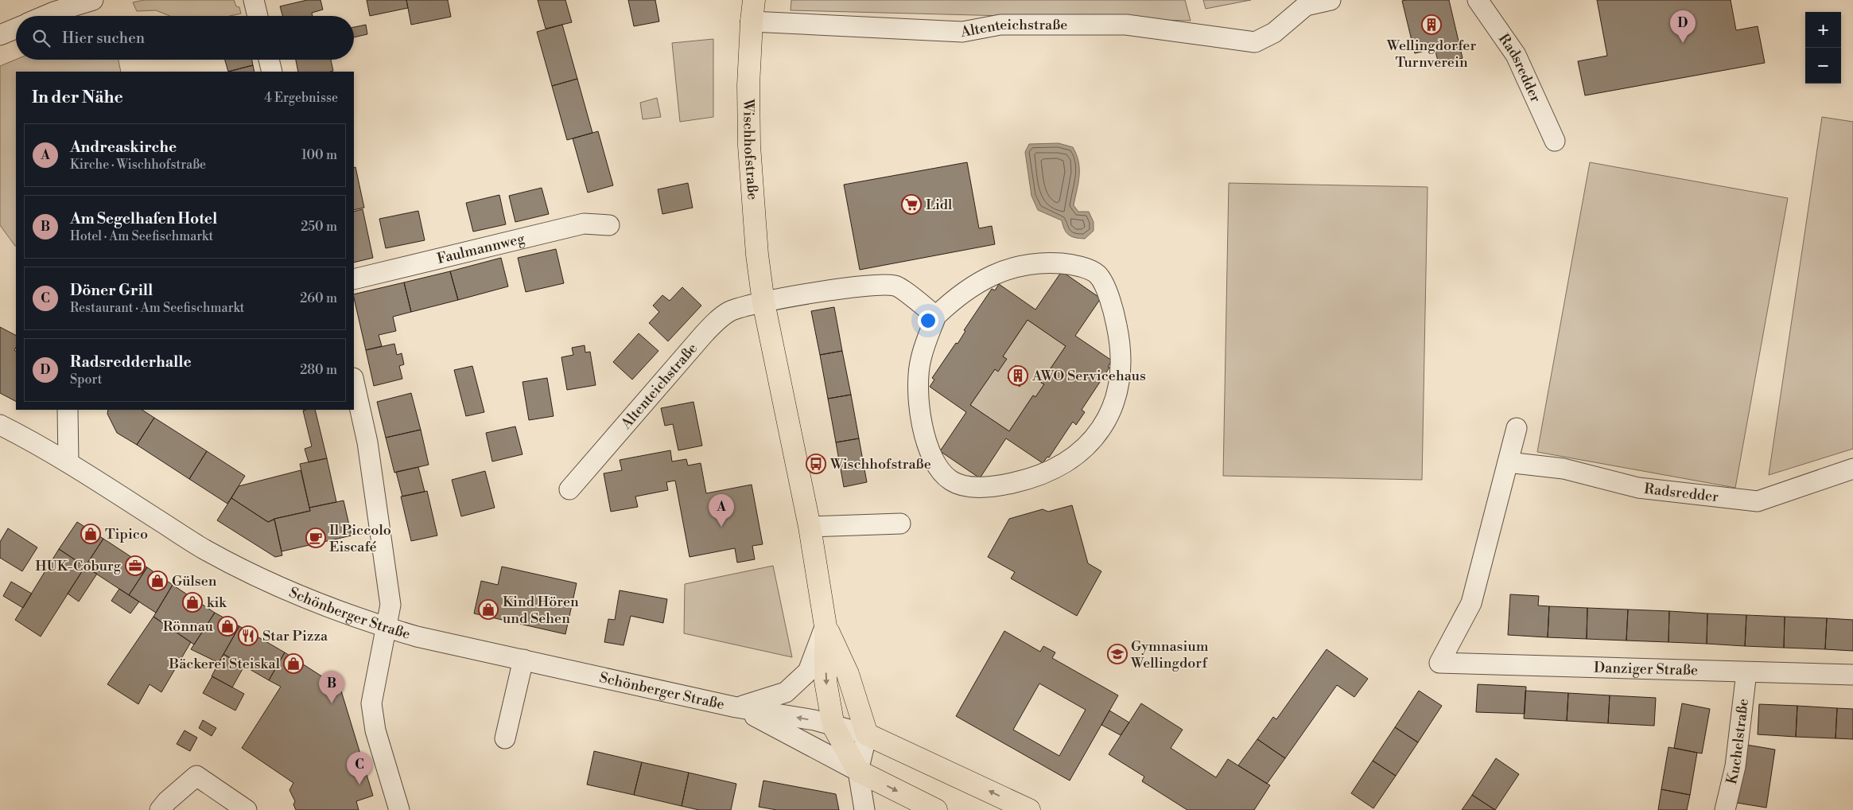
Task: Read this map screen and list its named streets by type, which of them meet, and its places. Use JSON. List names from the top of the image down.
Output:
{
  "streets": {
    "main road": ["Wischhofstraße", "Schönberger Straße"],
    "street": [
      "Altenteichstraße",
      "Radsredder",
      "Faulmannweg",
      "Danziger Straße",
      "Kuchelstraße"
    ]
  },
  "crossings": [
    ["Altenteichstraße", "Wischhofstraße"],
    ["Radsredder", "Danziger Straße"],
    ["Wischhofstraße", "Schönberger Straße"],
    ["Danziger Straße", "Kuchelstraße"]
  ],
  "places": {
    "building": ["Wellingdorfer Turnverein", "AWO Servicehaus"],
    "supermarket": ["Lidl"],
    "bus stop": ["Wischhofstraße"],
    "shop": [
      "Tipico",
      "Gülsen",
      "kik",
      "Kind Hören und Sehen",
      "Rönnau",
      "Bäckerei Steiskal"
    ],
    "cafe": ["Il Piccolo Eiscafé"],
    "office": ["HUK-Coburg"],
    "restaurant": ["Star Pizza"],
    "school or university": ["Gymnasium Wellingdorf"]
  },
  "page": {
    "pins": [
      "D",
      "A",
      "B",
      "C"
    ],
    "map_buttons": ["+", "−"],
    "search": "Hier suchen",
    "heading": ["In der Nähe", "4 Ergebnisse"],
    "list": [
      {
        "mark": "A",
        "name": "Andreaskirche",
        "note": "Kirche · Wischhofstraße",
        "value": "100 m"
      },
      {
        "mark": "B",
        "name": "Am Segelhafen Hotel",
        "note": "Hotel · Am Seefischmarkt",
        "value": "250 m"
      },
      {
        "mark": "C",
        "name": "Döner Grill",
        "note": "Restaurant · Am Seefischmarkt",
        "value": "260 m"
      },
      {
        "mark": "D",
        "name": "Radsredderhalle",
        "note": "Sport",
        "value": "280 m"
      }
    ]
  }
}
